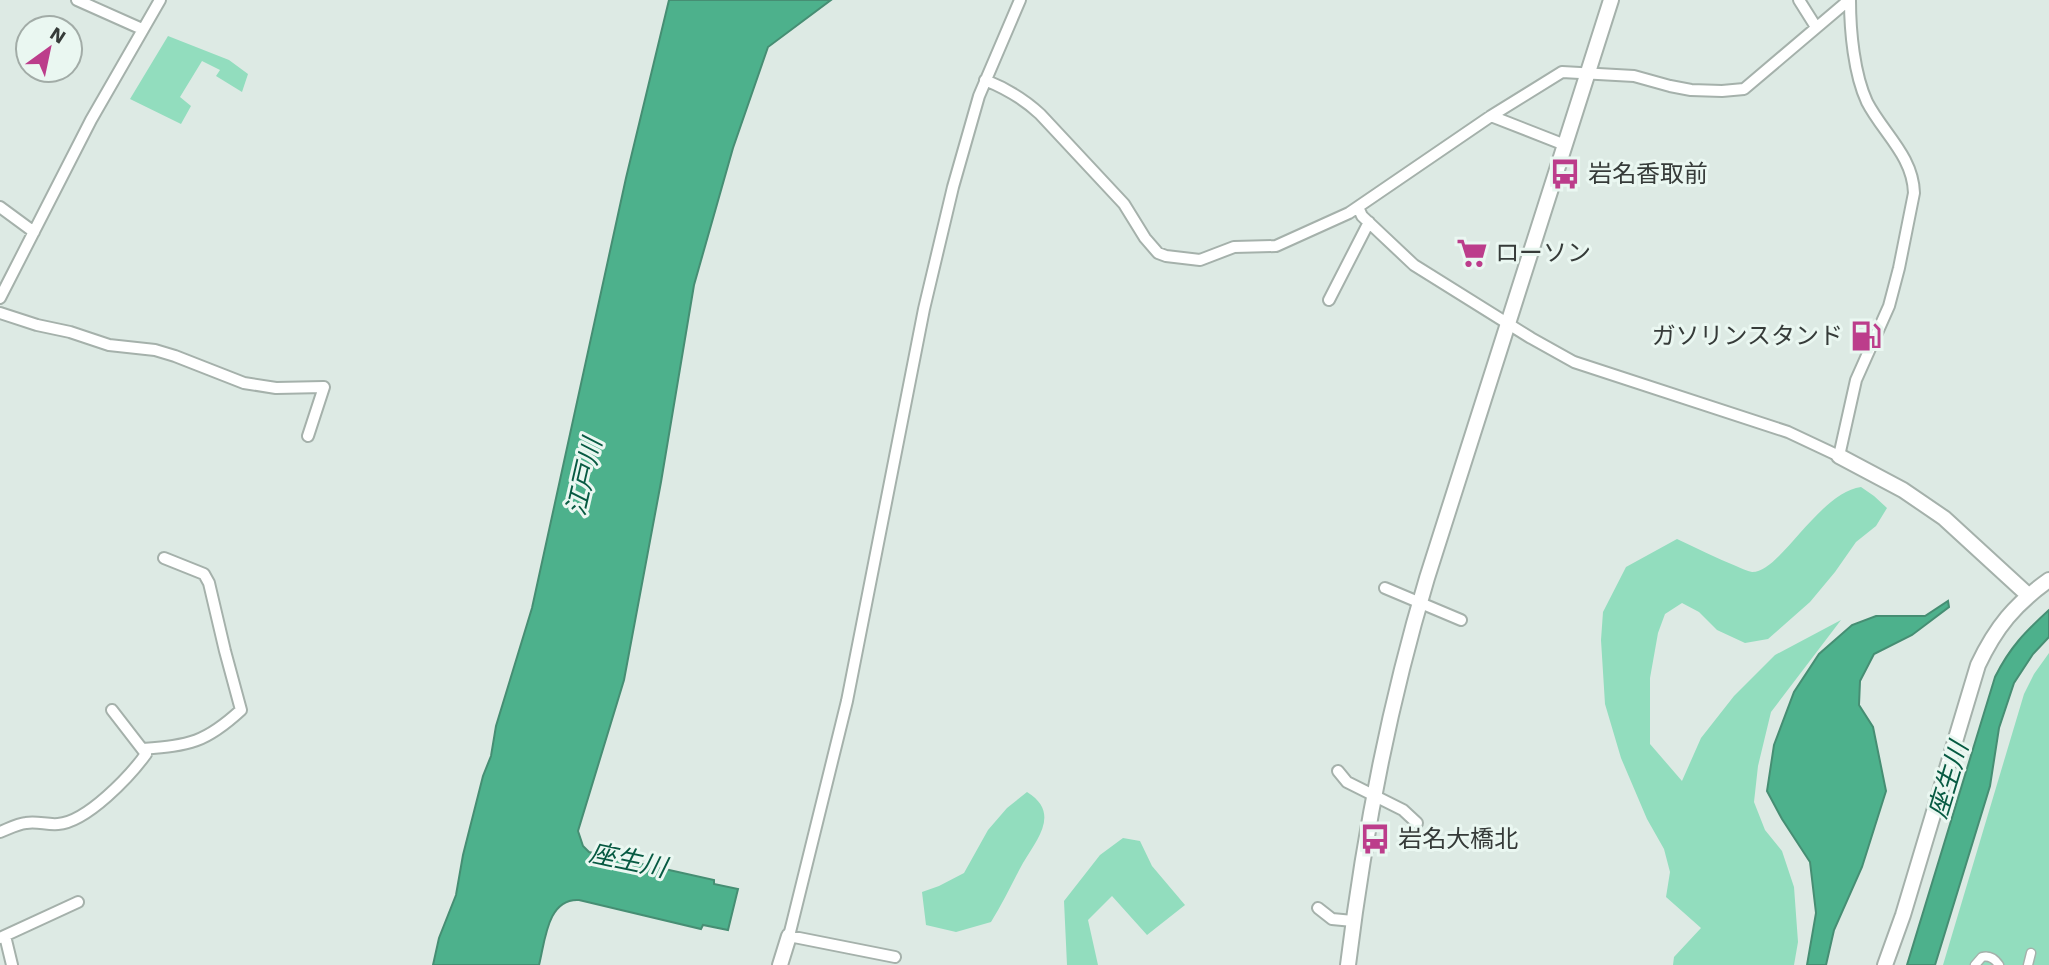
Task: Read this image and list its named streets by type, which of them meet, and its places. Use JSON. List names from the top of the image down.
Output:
{
  "water": ["江戸川", "座生川"],
  "places": {
    "bus stop": ["岩名香取前", "岩名大橋北"],
    "supermarket": ["ローソン"],
    "fuel station": ["ガソリンスタンド"]
  },
  "north": "top right"
}
